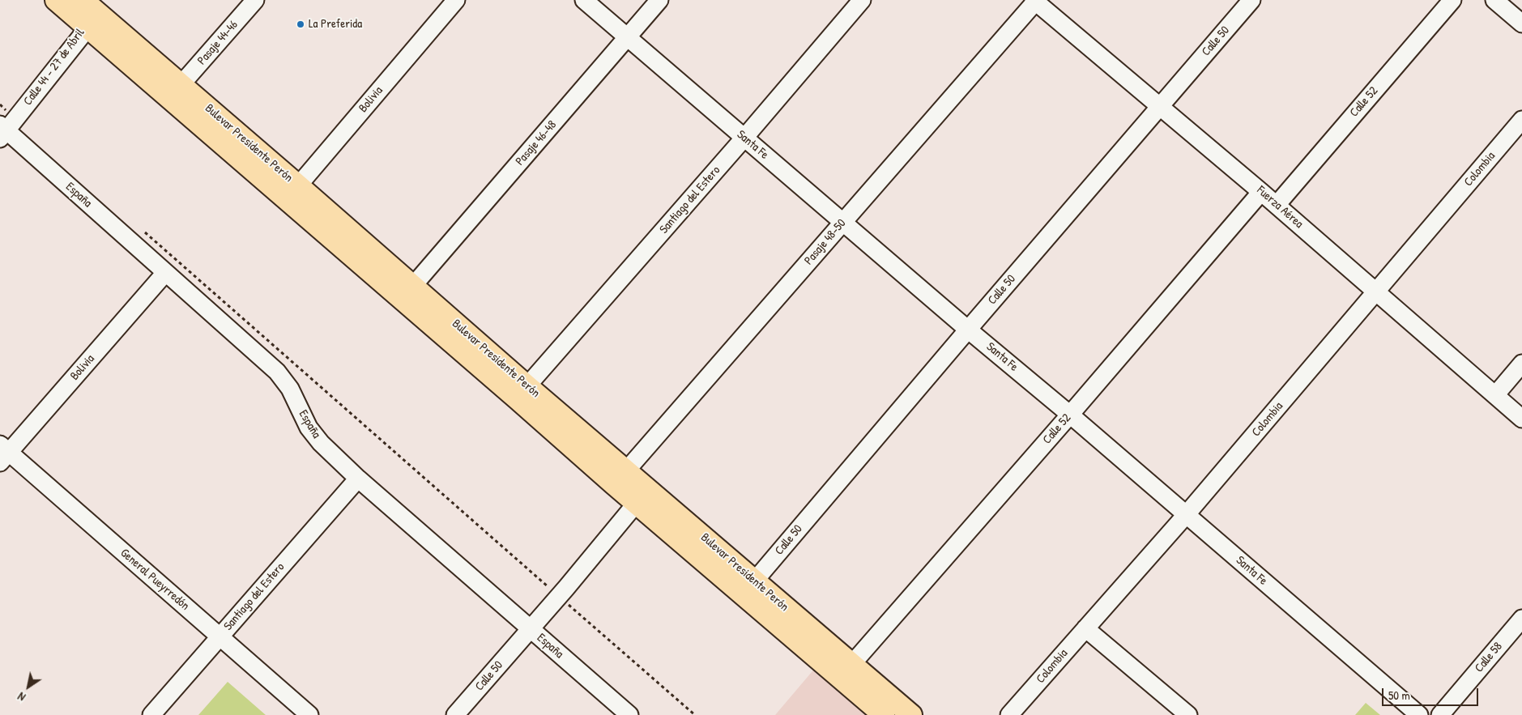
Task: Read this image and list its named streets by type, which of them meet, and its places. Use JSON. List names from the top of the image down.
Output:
{
  "streets": {
    "main road": ["Bulevar Presidente Perón"],
    "street": [
      "Calle 50",
      "Pasaje 44-46",
      "Calle 44 - 27 de Abril",
      "Bolivia",
      "Calle 52",
      "Pasaje 46-48",
      "Santa Fe",
      "Colombia",
      "España",
      "Santiago del Estero",
      "Fuerza Aérea",
      "Pasaje 48-50",
      "General Pueyrredón",
      "Calle 58"
    ]
  },
  "crossings": [
    ["Calle 50", "Bulevar Presidente Perón"],
    ["Calle 50", "Santa Fe"],
    ["Calle 50", "España"],
    ["Calle 50", "Fuerza Aérea"],
    ["Pasaje 44-46", "Bulevar Presidente Perón"],
    ["Calle 44 - 27 de Abril", "Bulevar Presidente Perón"],
    ["Calle 44 - 27 de Abril", "España"],
    ["Bolivia", "Bulevar Presidente Perón"],
    ["Bolivia", "España"],
    ["Bolivia", "General Pueyrredón"],
    ["Calle 52", "Bulevar Presidente Perón"],
    ["Calle 52", "Santa Fe"],
    ["Calle 52", "Fuerza Aérea"],
    ["Bulevar Presidente Perón", "Pasaje 46-48"],
    ["Bulevar Presidente Perón", "Santiago del Estero"],
    ["Bulevar Presidente Perón", "Pasaje 48-50"],
    ["Pasaje 46-48", "Santa Fe"],
    ["Santa Fe", "Colombia"],
    ["Santa Fe", "Santiago del Estero"],
    ["Santa Fe", "Pasaje 48-50"],
    ["Colombia", "Fuerza Aérea"],
    ["España", "Santiago del Estero"],
    ["Santiago del Estero", "General Pueyrredón"],
    ["Fuerza Aérea", "Pasaje 48-50"]
  ],
  "places": ["La Preferida"],
  "scale_bar": "50 m",
  "north": "bottom left"
}
